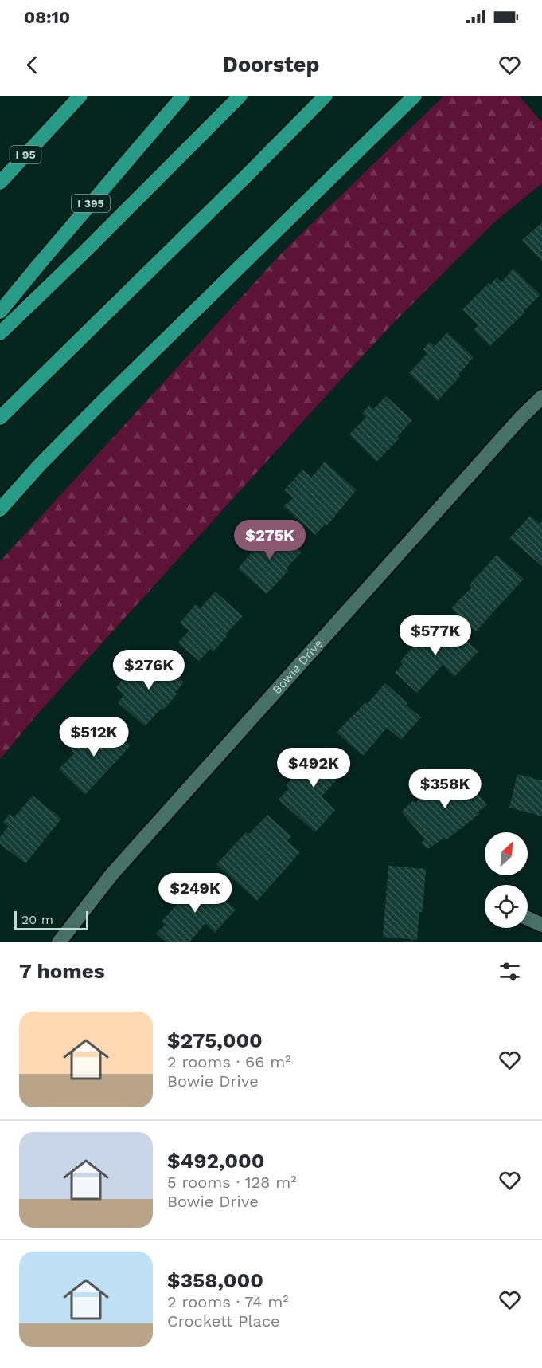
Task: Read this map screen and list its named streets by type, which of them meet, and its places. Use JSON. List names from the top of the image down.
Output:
{
  "streets": {
    "highway": ["I 95", "I 395"],
    "street": ["Bowie Drive"]
  },
  "scale_bar": "20 m",
  "north": "top right",
  "page": {
    "status": "08:10",
    "header": "Doorstep",
    "price": [
      "$275K",
      "$577K",
      "$276K",
      "$512K",
      "$492K",
      "$358K",
      "$249K"
    ],
    "scale": "20 m",
    "heading": "7 homes",
    "list": [
      {
        "name": "$275,000",
        "note": "2 rooms · 66 m² · Bowie Drive"
      },
      {
        "name": "$492,000",
        "note": "5 rooms · 128 m² · Bowie Drive"
      },
      {
        "name": "$358,000",
        "note": "2 rooms · 74 m² · Crockett Place"
      }
    ]
  }
}
